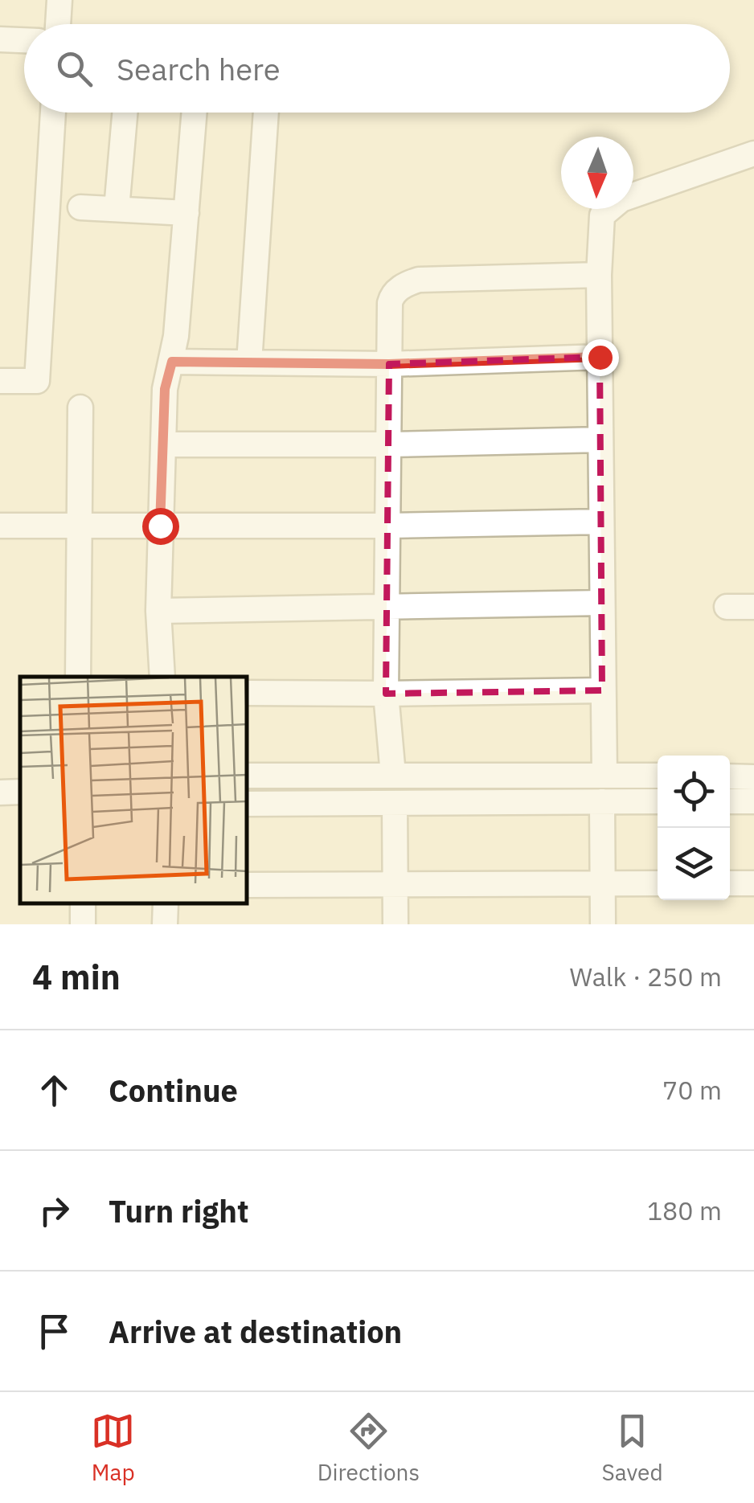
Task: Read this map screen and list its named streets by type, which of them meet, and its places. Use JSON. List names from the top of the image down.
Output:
{
  "north": "bottom",
  "page": {
    "search": "Search here",
    "heading": ["4 min", "Walk · 250 m"],
    "list": [
      ["Continue", "70 m"],
      ["Turn right", "180 m"],
      "Arrive at destination"
    ],
    "nav": ["Map", "Directions", "Saved"]
  }
}
